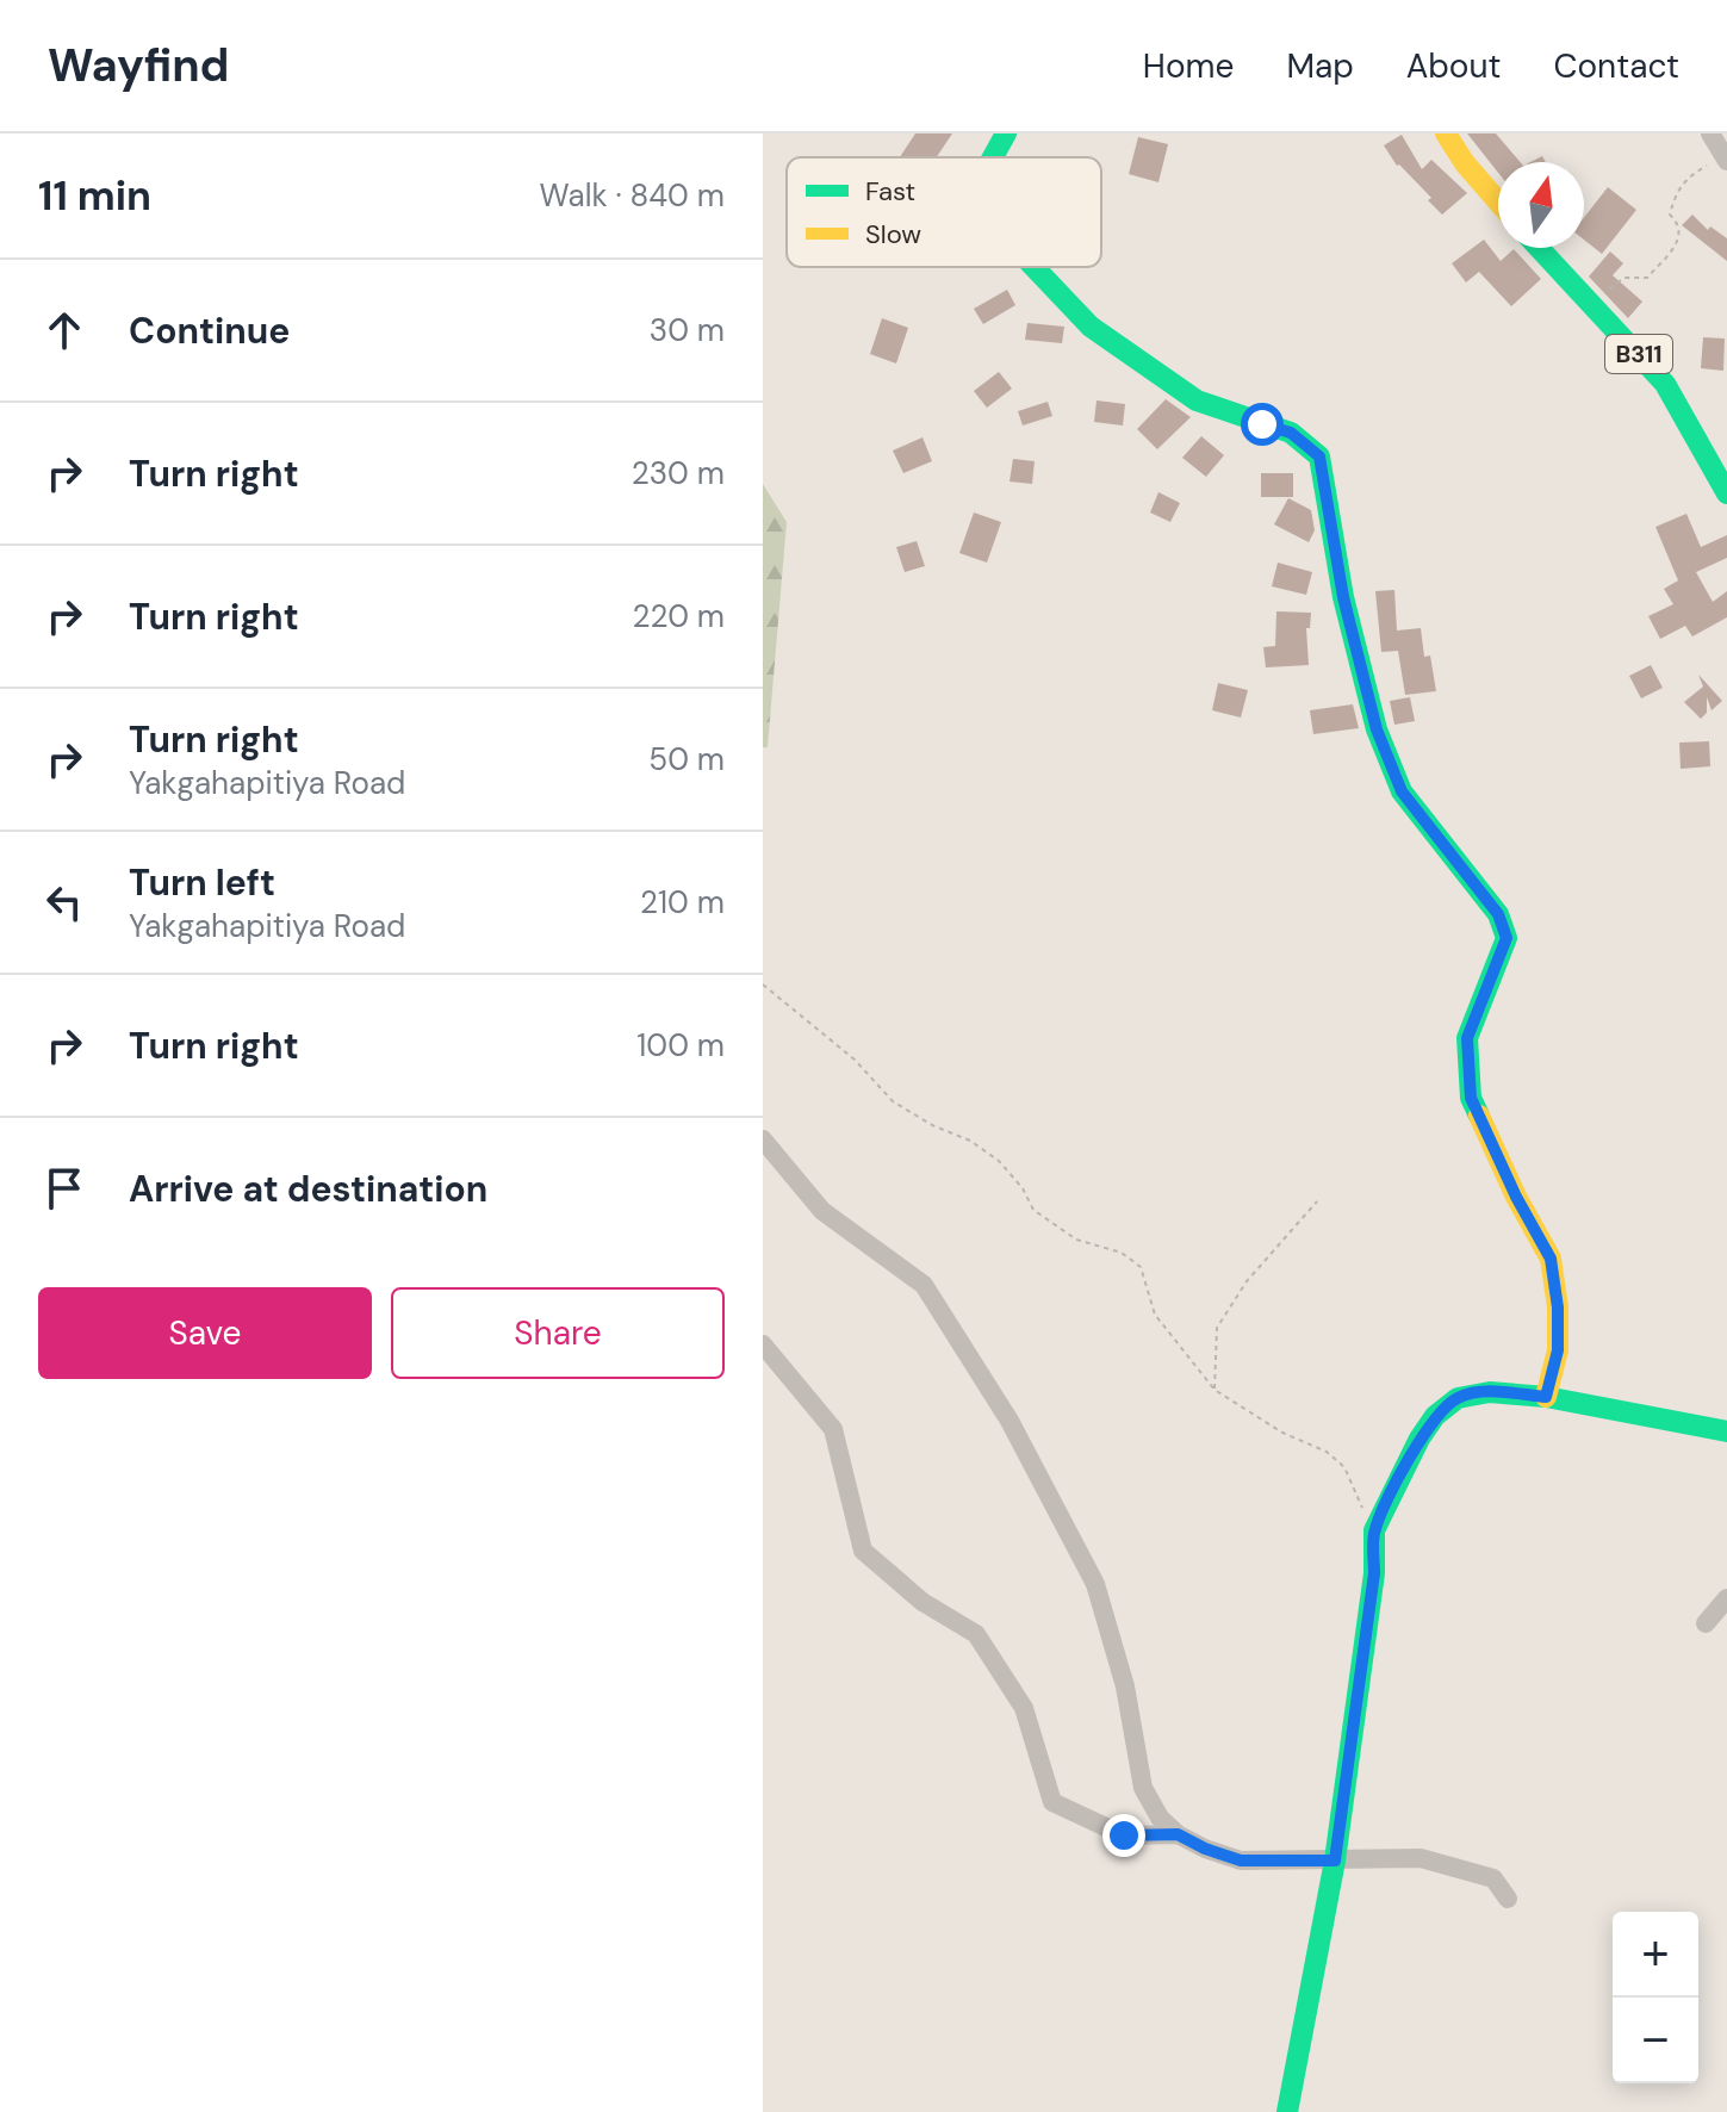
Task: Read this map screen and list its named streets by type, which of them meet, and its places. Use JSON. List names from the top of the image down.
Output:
{
  "streets": {
    "street": ["B311"]
  },
  "legend": ["Fast", "Slow"],
  "north": "top",
  "page": {
    "header": "Wayfind",
    "nav": [
      "Home",
      "Map",
      "About",
      "Contact"
    ],
    "heading": ["11 min", "Walk · 840 m"],
    "list": [
      ["Continue", "30 m"],
      ["Turn right", "230 m"],
      ["Turn right", "220 m"],
      ["Turn right", "Yakgahapitiya Road", "50 m"],
      ["Turn left", "Yakgahapitiya Road", "210 m"],
      ["Turn right", "100 m"],
      "Arrive at destination"
    ],
    "buttons": ["Save", "Share"],
    "map_buttons": ["+", "−"]
  }
}
